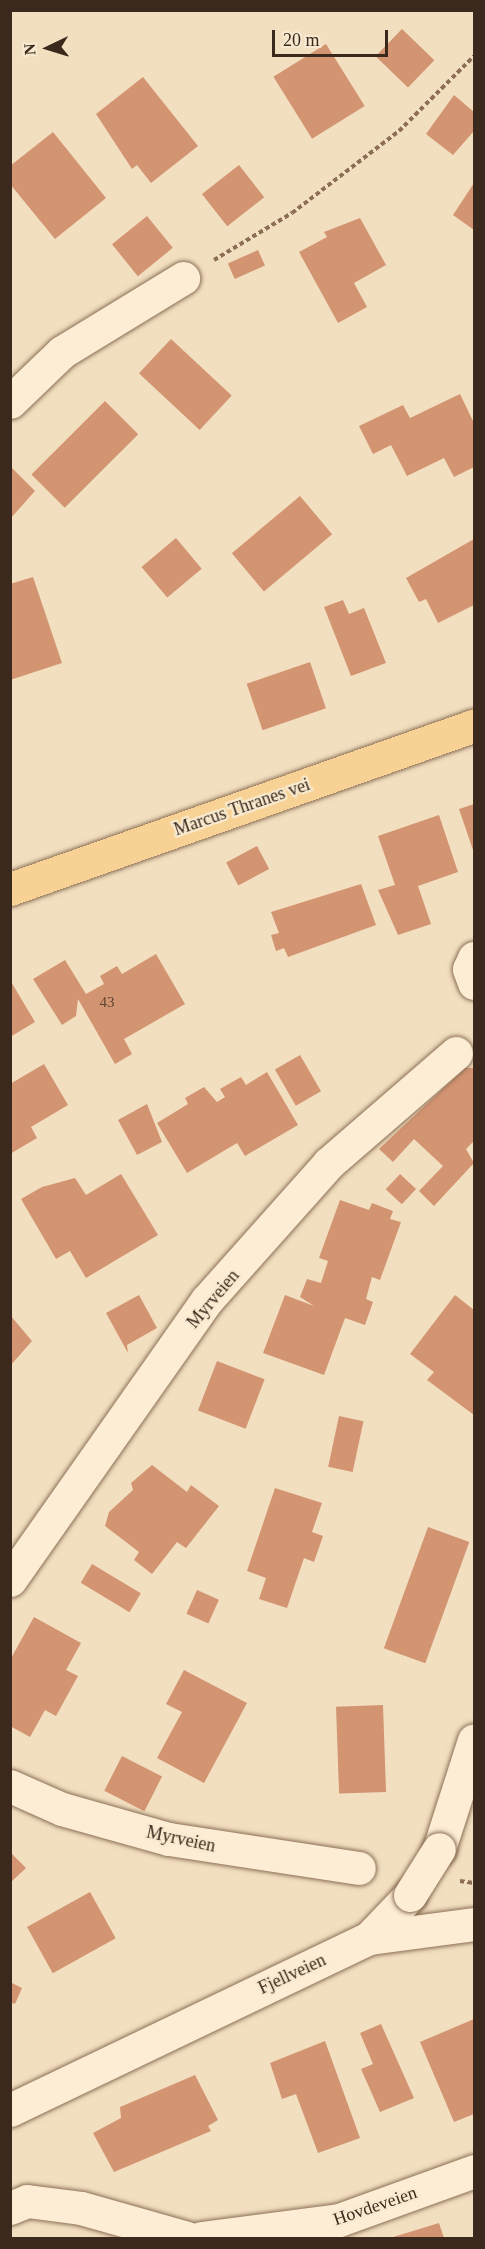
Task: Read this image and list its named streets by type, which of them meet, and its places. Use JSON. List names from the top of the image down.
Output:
{
  "streets": {
    "main road": ["Marcus Thranes vei"],
    "street": ["Myrveien", "Fjellveien", "Hovdeveien"]
  },
  "house_numbers": ["43"],
  "scale_bar": "20 m",
  "north": "left"
}
